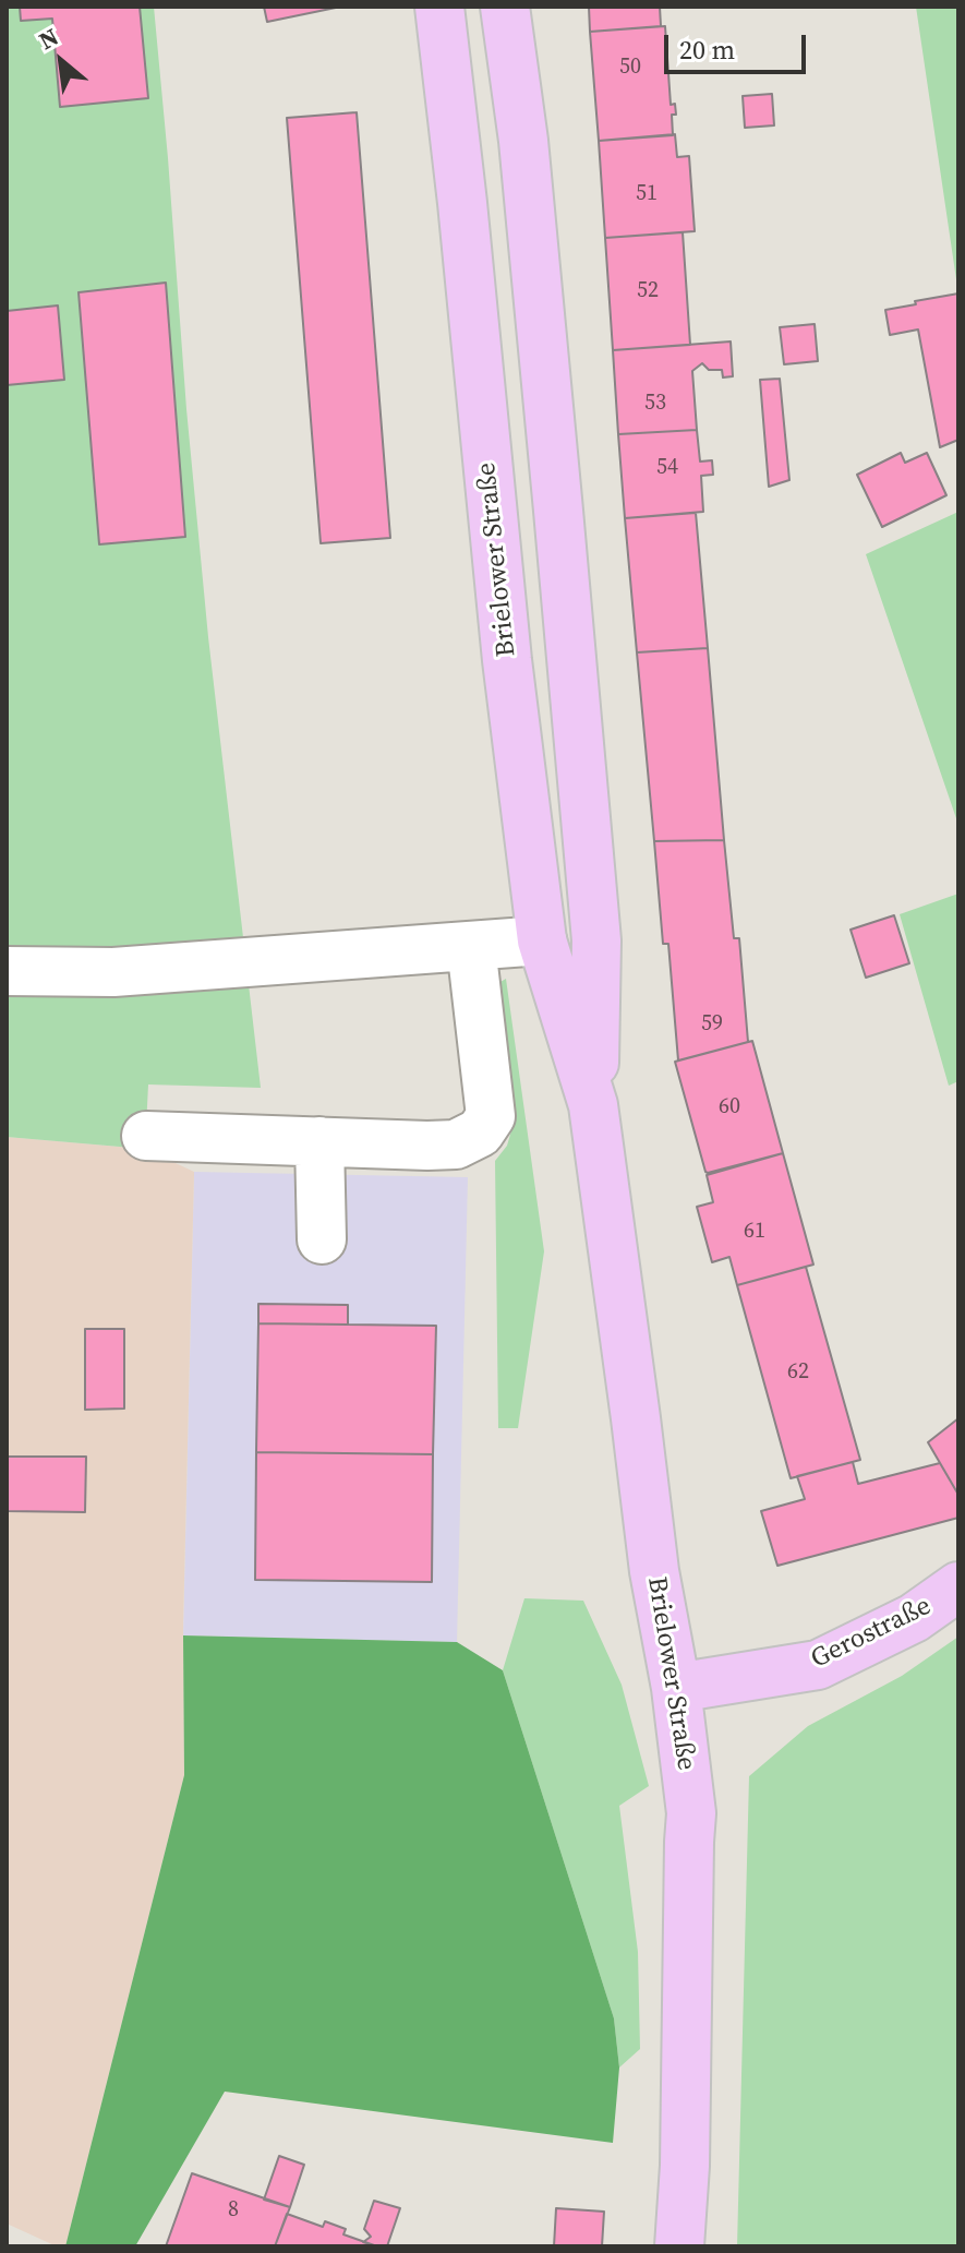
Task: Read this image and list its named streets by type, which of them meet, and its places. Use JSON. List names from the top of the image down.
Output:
{
  "streets": {
    "main road": ["Brielower Straße", "Gerostraße"]
  },
  "crossings": [
    ["Brielower Straße", "Gerostraße"]
  ],
  "house_numbers": [
    "50",
    "51",
    "52",
    "53",
    "54",
    "59",
    "60",
    "61",
    "62",
    "8"
  ],
  "scale_bar": "20 m",
  "north": "top left"
}
